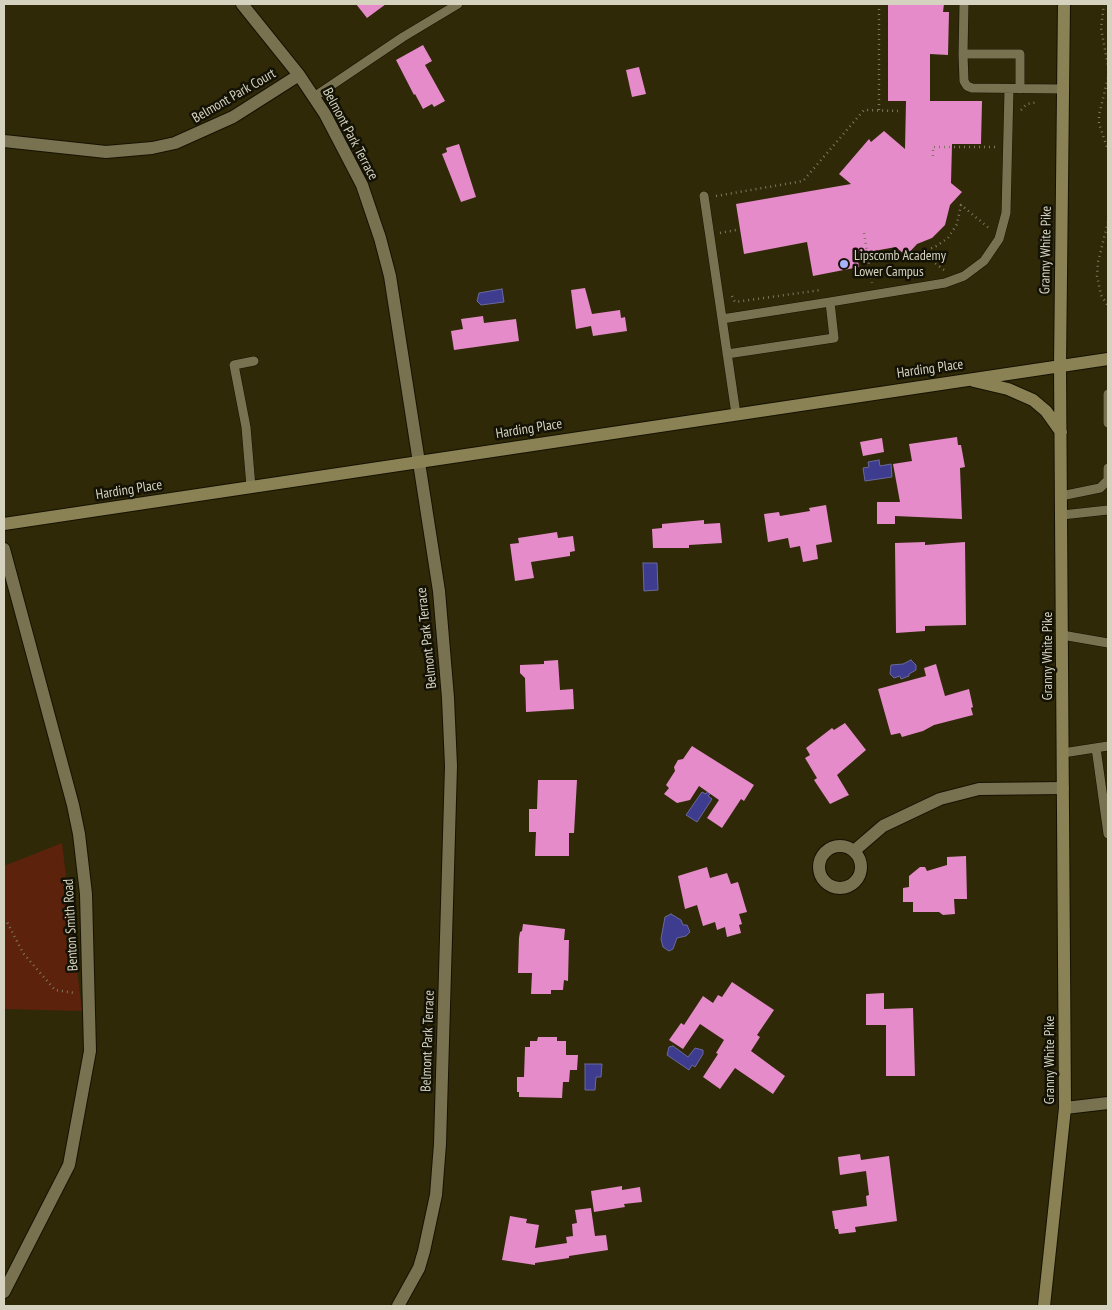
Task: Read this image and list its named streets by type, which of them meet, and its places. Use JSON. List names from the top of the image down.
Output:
{
  "streets": {
    "main road": ["Granny White Pike", "Harding Place"],
    "street": ["Belmont Park Court", "Belmont Park Terrace", "Benton Smith Road"]
  },
  "crossings": [
    ["Belmont Park Court", "Belmont Park Terrace"],
    ["Belmont Park Terrace", "Harding Place"],
    ["Granny White Pike", "Harding Place"]
  ],
  "places": ["Lipscomb Academy Lower Campus"]
}
